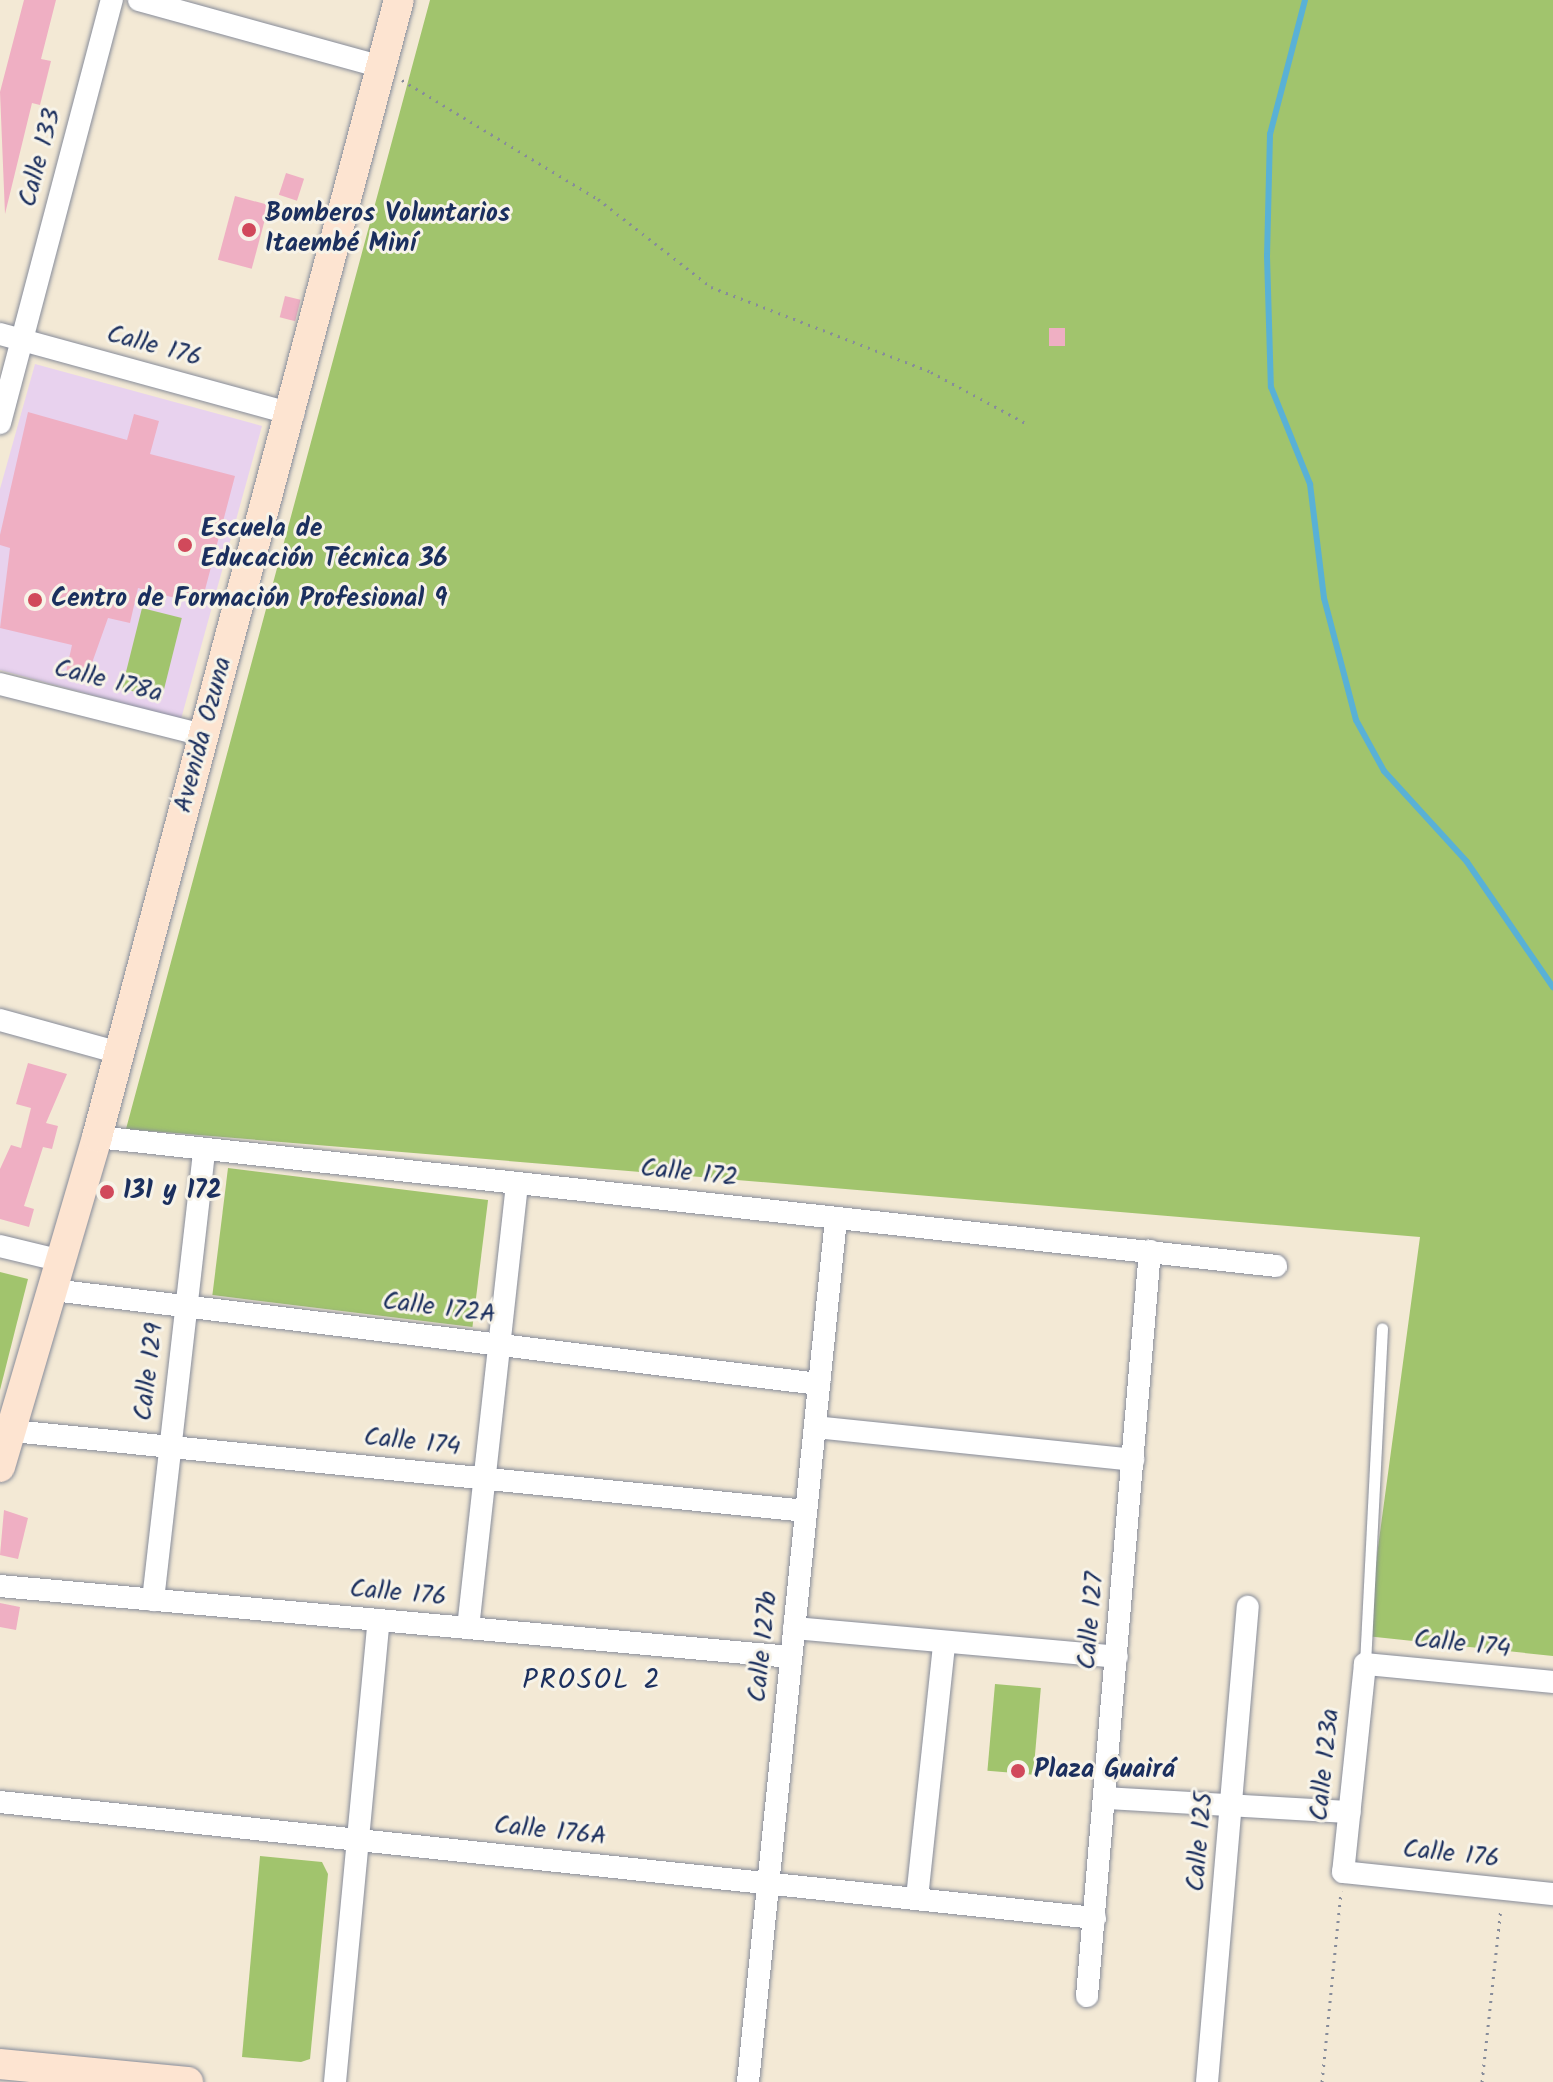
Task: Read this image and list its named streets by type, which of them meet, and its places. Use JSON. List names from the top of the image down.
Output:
{
  "streets": {
    "main road": ["Avenida Ozuna"],
    "street": [
      "Calle 133",
      "Calle 176",
      "Calle 178a",
      "Calle 172",
      "Calle 172A",
      "Calle 129",
      "Calle 174",
      "Calle 127",
      "Calle 127b",
      "Calle 123a",
      "Calle 176A",
      "Calle 125"
    ]
  },
  "crossings": [
    ["Calle 133", "Calle 176"],
    ["Calle 176", "Avenida Ozuna"],
    ["Calle 176", "Calle 129"],
    ["Calle 176", "Calle 127b"],
    ["Calle 176", "Calle 123a"],
    ["Calle 178a", "Avenida Ozuna"],
    ["Avenida Ozuna", "Calle 172"],
    ["Avenida Ozuna", "Calle 172A"],
    ["Avenida Ozuna", "Calle 174"],
    ["Calle 172", "Calle 129"],
    ["Calle 172", "Calle 127"],
    ["Calle 172", "Calle 127b"],
    ["Calle 172A", "Calle 129"],
    ["Calle 172A", "Calle 127b"],
    ["Calle 129", "Calle 174"],
    ["Calle 174", "Calle 127b"],
    ["Calle 174", "Calle 123a"],
    ["Calle 127", "Calle 176A"],
    ["Calle 127b", "Calle 176A"]
  ],
  "districts": ["PROSOL 2"],
  "places": [
    "Bomberos Voluntarios Itaembé Miní",
    "Escuela de Educación Técnica 36",
    "Centro de Formación Profesional 9",
    "131 y 172",
    "Plaza Guairá"
  ]
}
